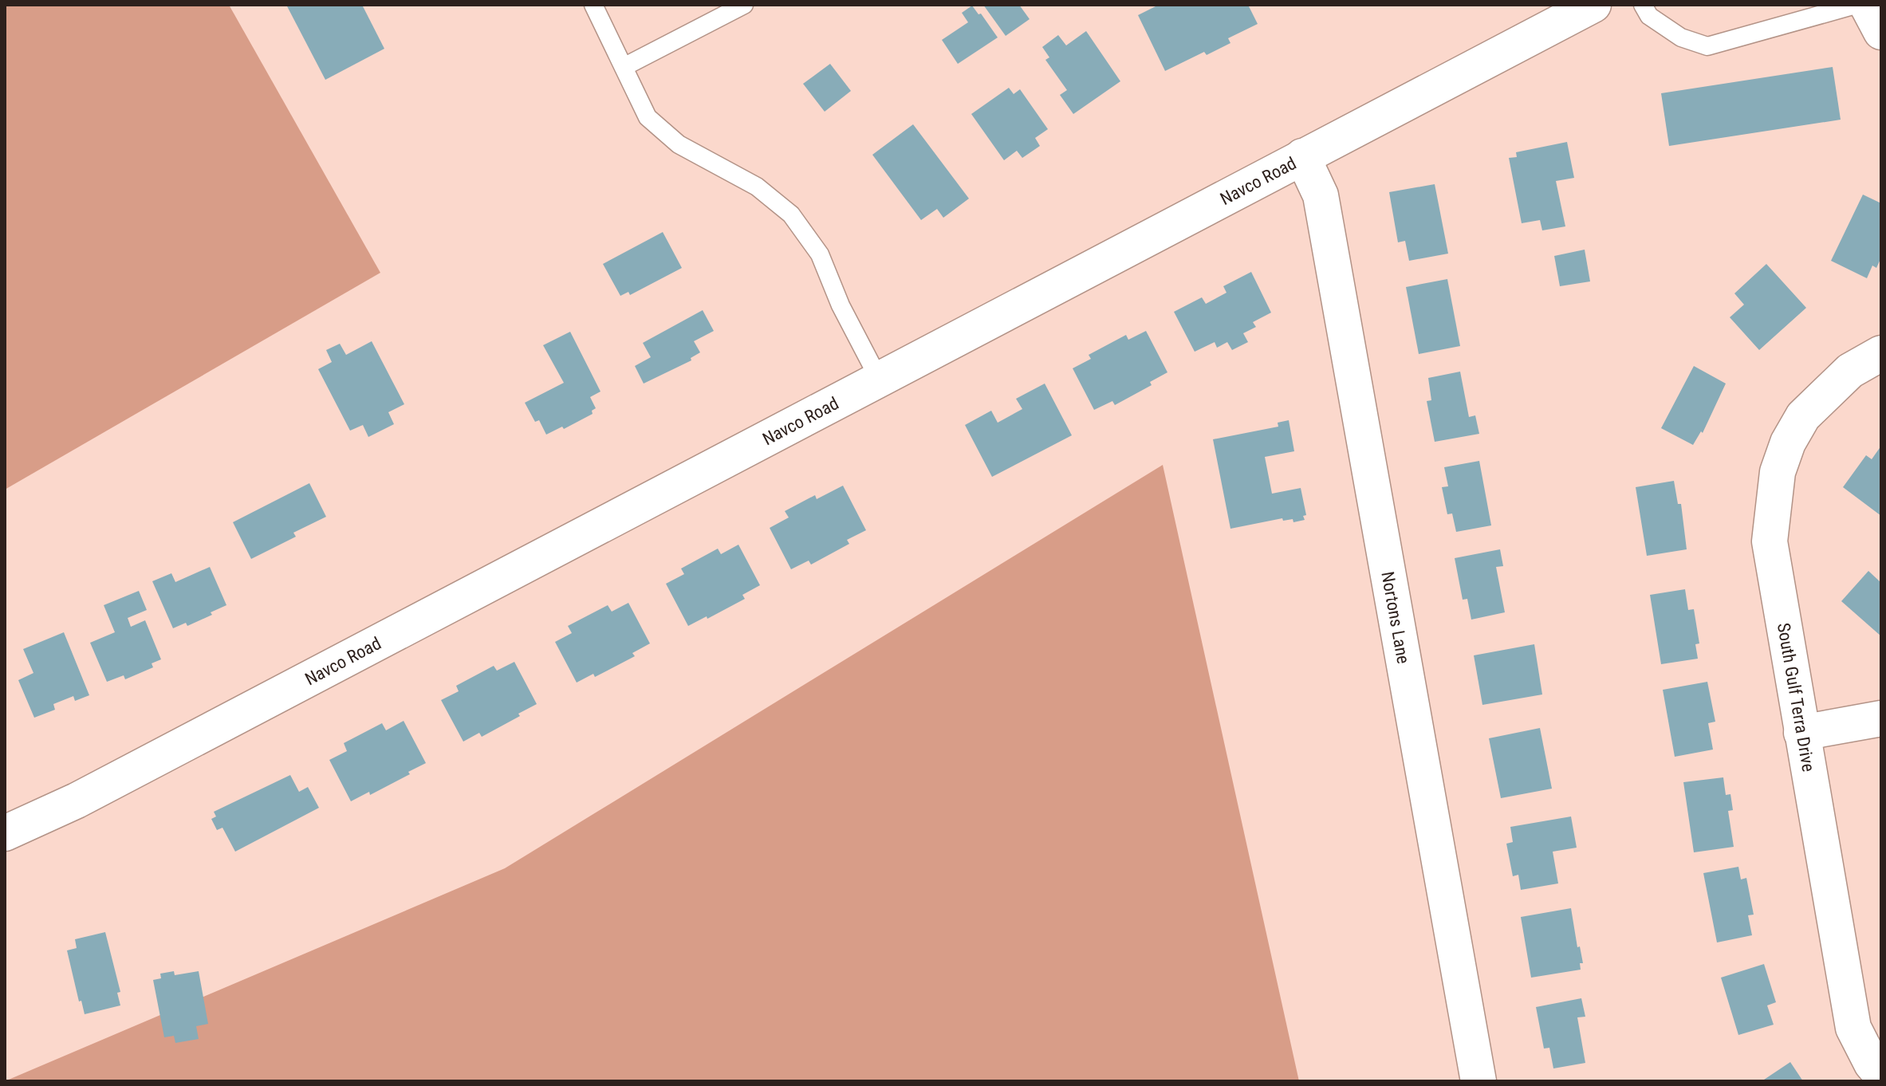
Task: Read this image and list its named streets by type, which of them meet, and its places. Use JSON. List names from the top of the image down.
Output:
{
  "streets": {
    "street": ["Navco Road", "Nortons Lane", "South Gulf Terra Drive"]
  },
  "crossings": [
    ["Navco Road", "Nortons Lane"]
  ]
}
